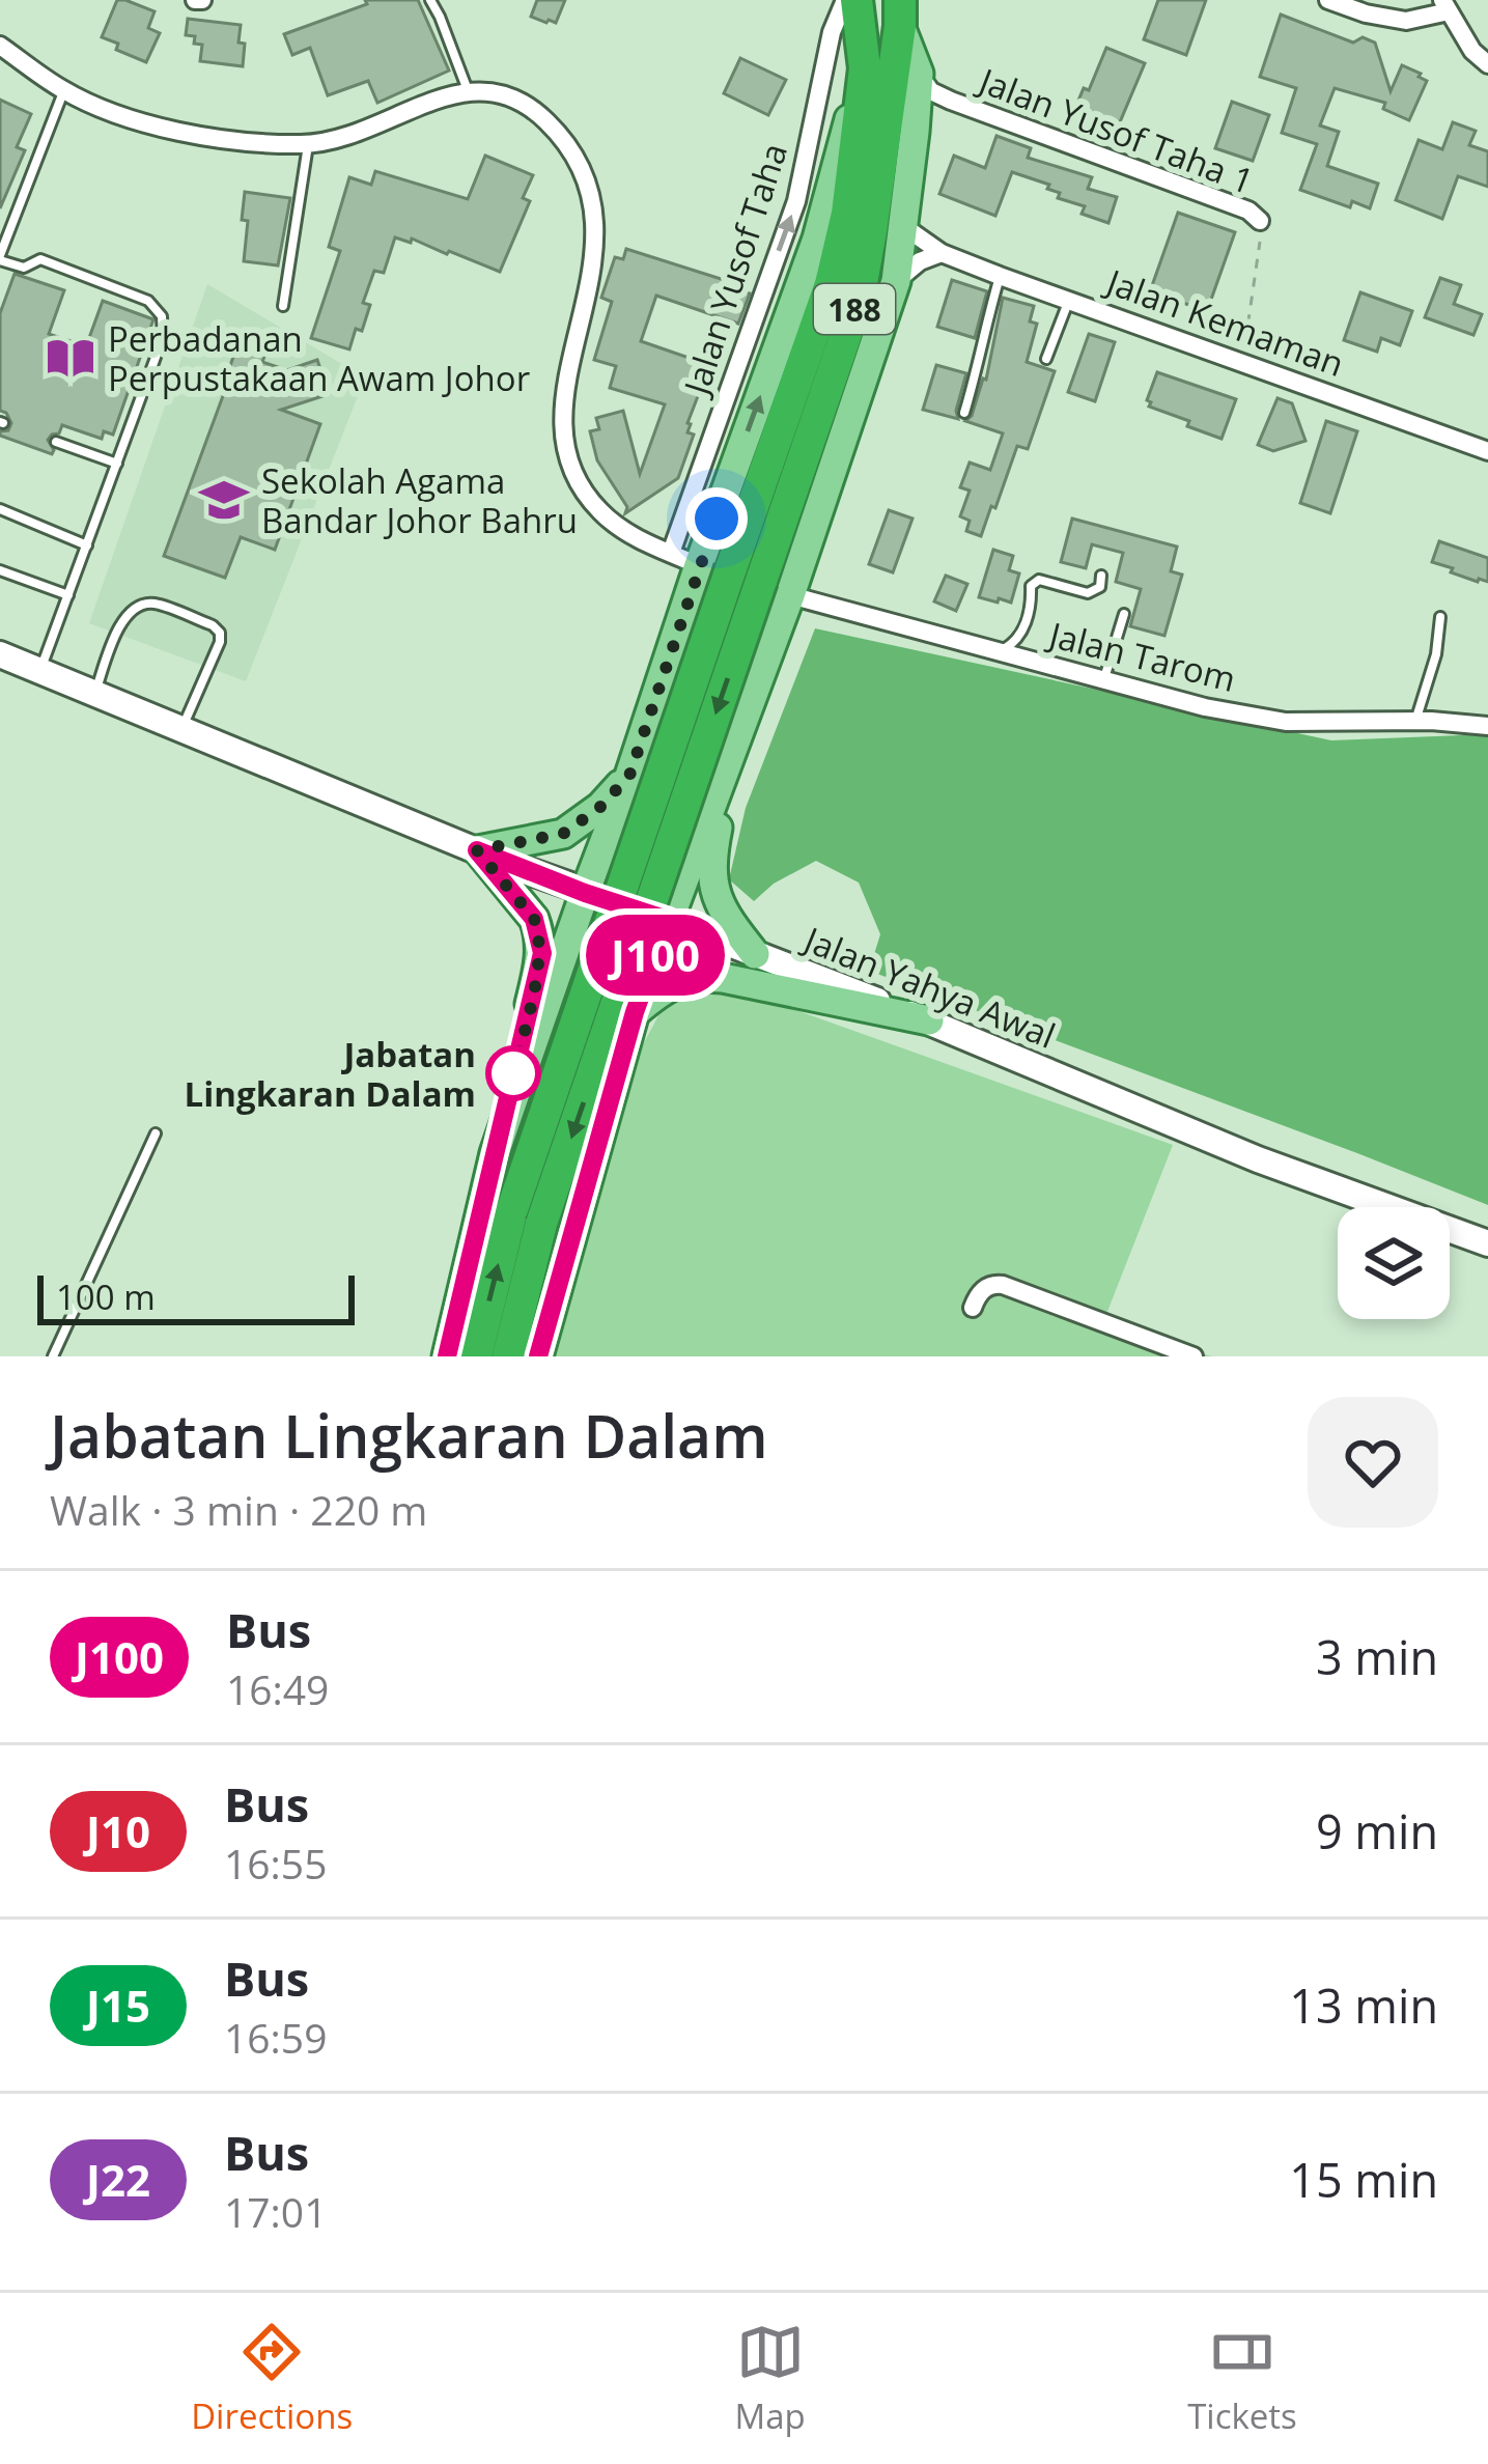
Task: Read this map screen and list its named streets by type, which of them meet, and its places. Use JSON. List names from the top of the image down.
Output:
{
  "streets": {
    "highway": ["188"],
    "main road": ["Jalan Yahya Awal"],
    "street": [
      "Jalan Yusof Taha 1",
      "Jalan Yusof Taha",
      "Jalan Kemaman",
      "Jalan Tarom"
    ]
  },
  "crossings": [
    ["188", "Jalan Tarom"]
  ],
  "one_way": ["Jalan Yusof Taha"],
  "places": {
    "library": ["Perbadanan Perpustakaan Awam Johor"],
    "school or university": ["Sekolah Agama Bandar Johor Bahru"],
    "other": ["Jabatan Lingkaran Dalam"]
  },
  "lines": ["bus line J100"],
  "scale_bar": "100 m",
  "page": {
    "on_map": "J100",
    "scale": "100 m",
    "heading": ["Jabatan Lingkaran Dalam", "Walk · 3 min · 220 m"],
    "list": [
      {
        "mark": "J100",
        "name": "Bus",
        "note": "16:49",
        "value": "3 min"
      },
      {
        "mark": "J10",
        "name": "Bus",
        "note": "16:55",
        "value": "9 min"
      },
      {
        "mark": "J15",
        "name": "Bus",
        "note": "16:59",
        "value": "13 min"
      },
      {
        "mark": "J22",
        "name": "Bus",
        "note": "17:01",
        "value": "15 min"
      }
    ],
    "tabs": ["Directions", "Map", "Tickets"]
  }
}
